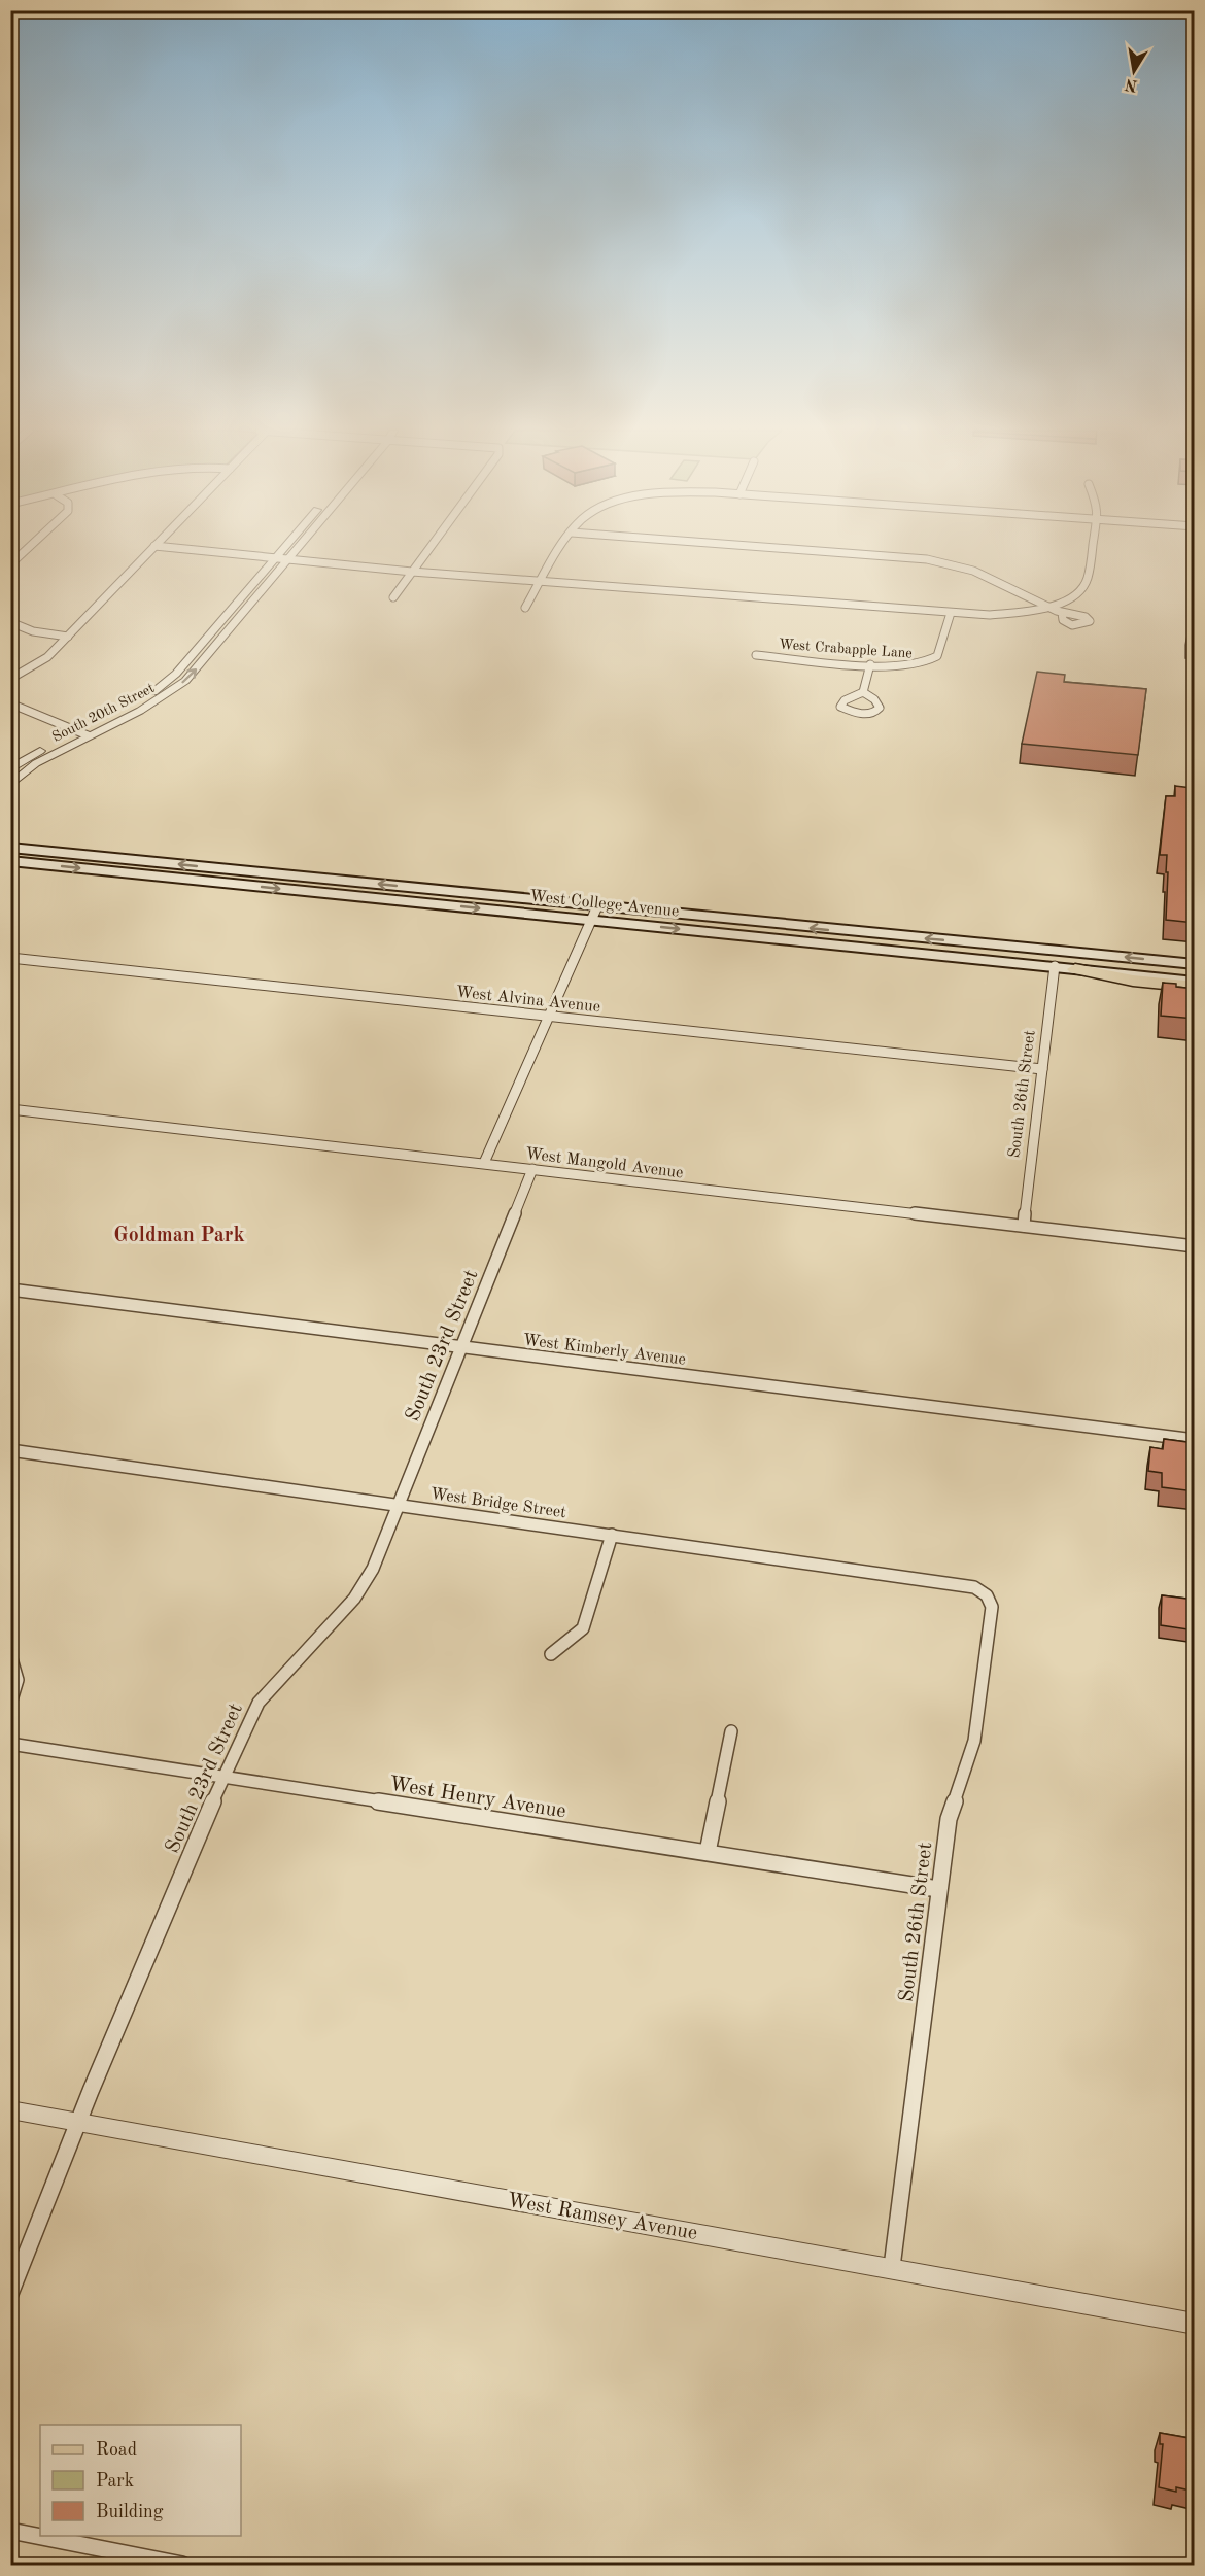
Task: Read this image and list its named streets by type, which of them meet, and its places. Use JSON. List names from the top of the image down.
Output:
{
  "streets": {
    "main road": ["West College Avenue"],
    "street": [
      "West Crabapple Lane",
      "South 20th Street",
      "West Alvina Avenue",
      "South 26th Street",
      "West Mangold Avenue",
      "South 23rd Street",
      "West Kimberly Avenue",
      "West Bridge Street",
      "West Henry Avenue",
      "West Ramsey Avenue"
    ]
  },
  "crossings": [
    ["West College Avenue", "South 26th Street"],
    ["West Alvina Avenue", "South 26th Street"],
    ["South 26th Street", "West Mangold Avenue"],
    ["South 26th Street", "West Bridge Street"],
    ["South 26th Street", "West Henry Avenue"],
    ["South 26th Street", "West Ramsey Avenue"],
    ["West Mangold Avenue", "South 23rd Street"],
    ["South 23rd Street", "West Kimberly Avenue"],
    ["South 23rd Street", "West Bridge Street"],
    ["South 23rd Street", "West Henry Avenue"],
    ["South 23rd Street", "West Ramsey Avenue"]
  ],
  "districts": ["Goldman Park"],
  "legend": ["Road", "Park", "Building"],
  "north": "bottom"
}
